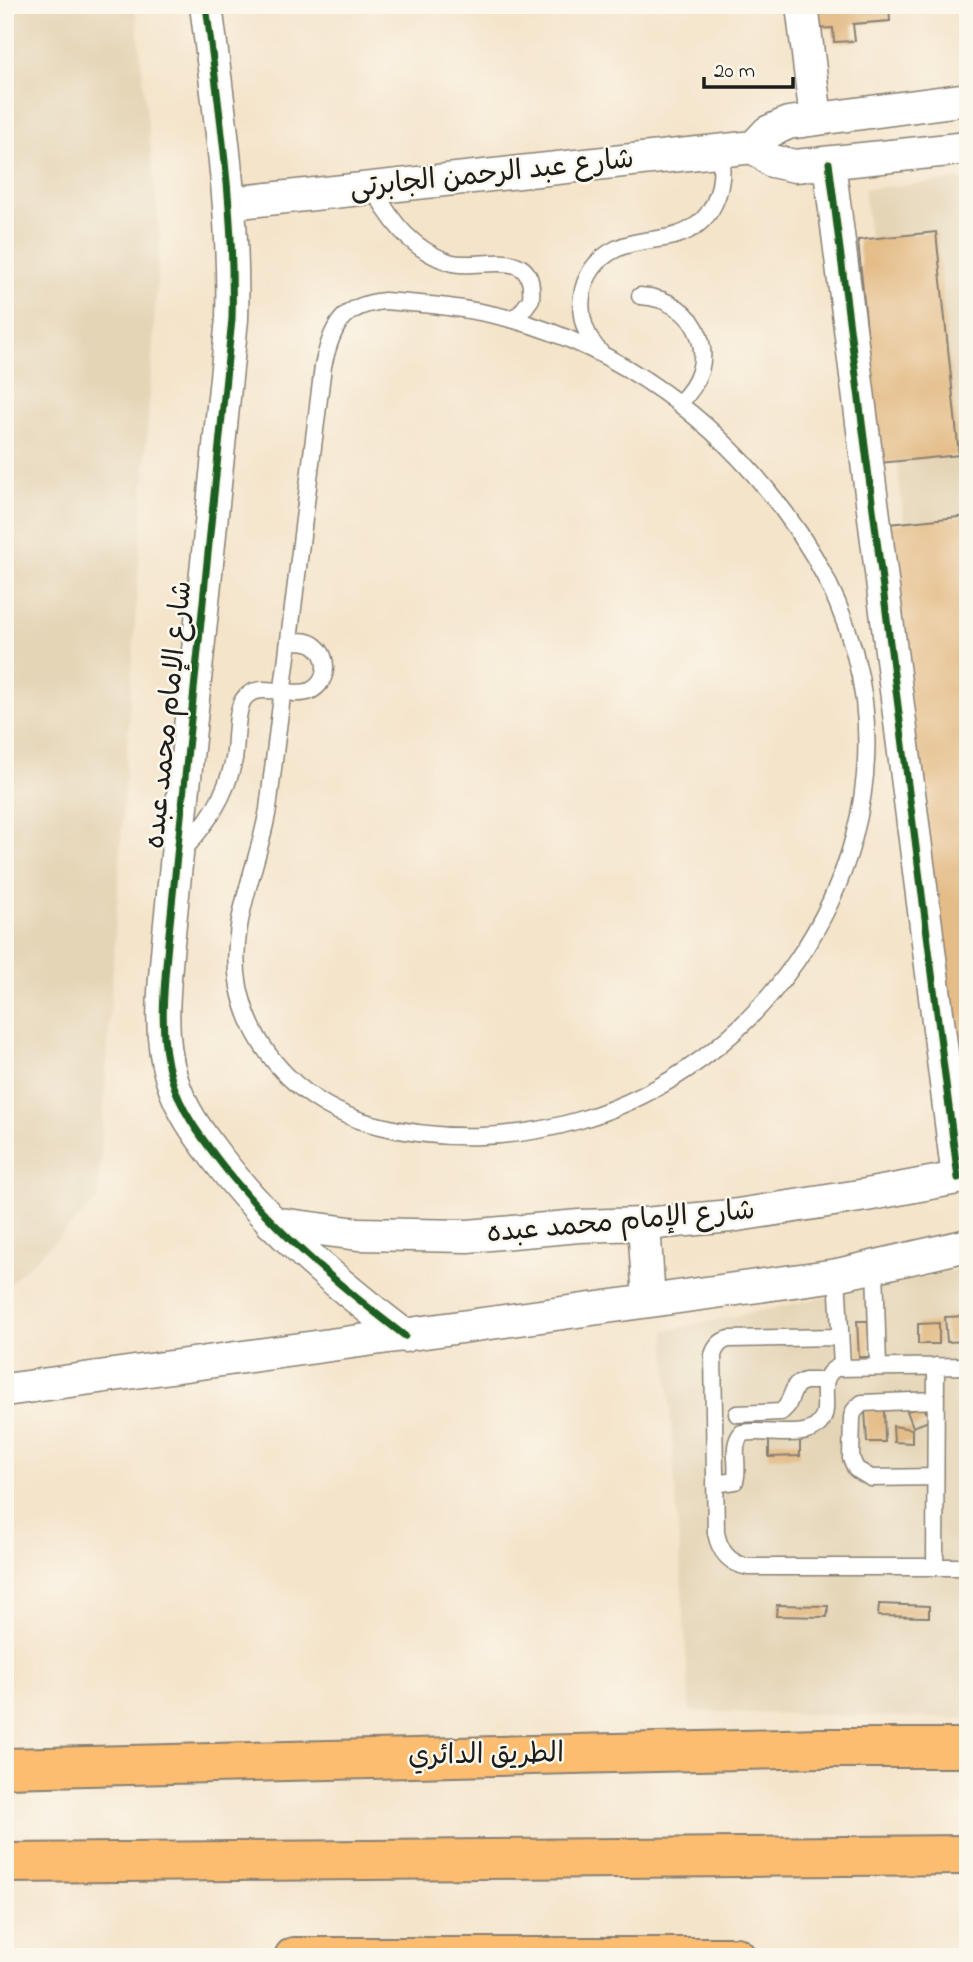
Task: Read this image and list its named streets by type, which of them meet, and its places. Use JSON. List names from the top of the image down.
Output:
{
  "streets": {
    "highway": ["الطريق الدائري"],
    "street": ["شارع عبد الرحمن الجابرتى", "شارع الإمام محمد عبده"]
  },
  "crossings": [
    ["شارع عبد الرحمن الجابرتى", "شارع الإمام محمد عبده"]
  ],
  "scale_bar": "20 m"
}
